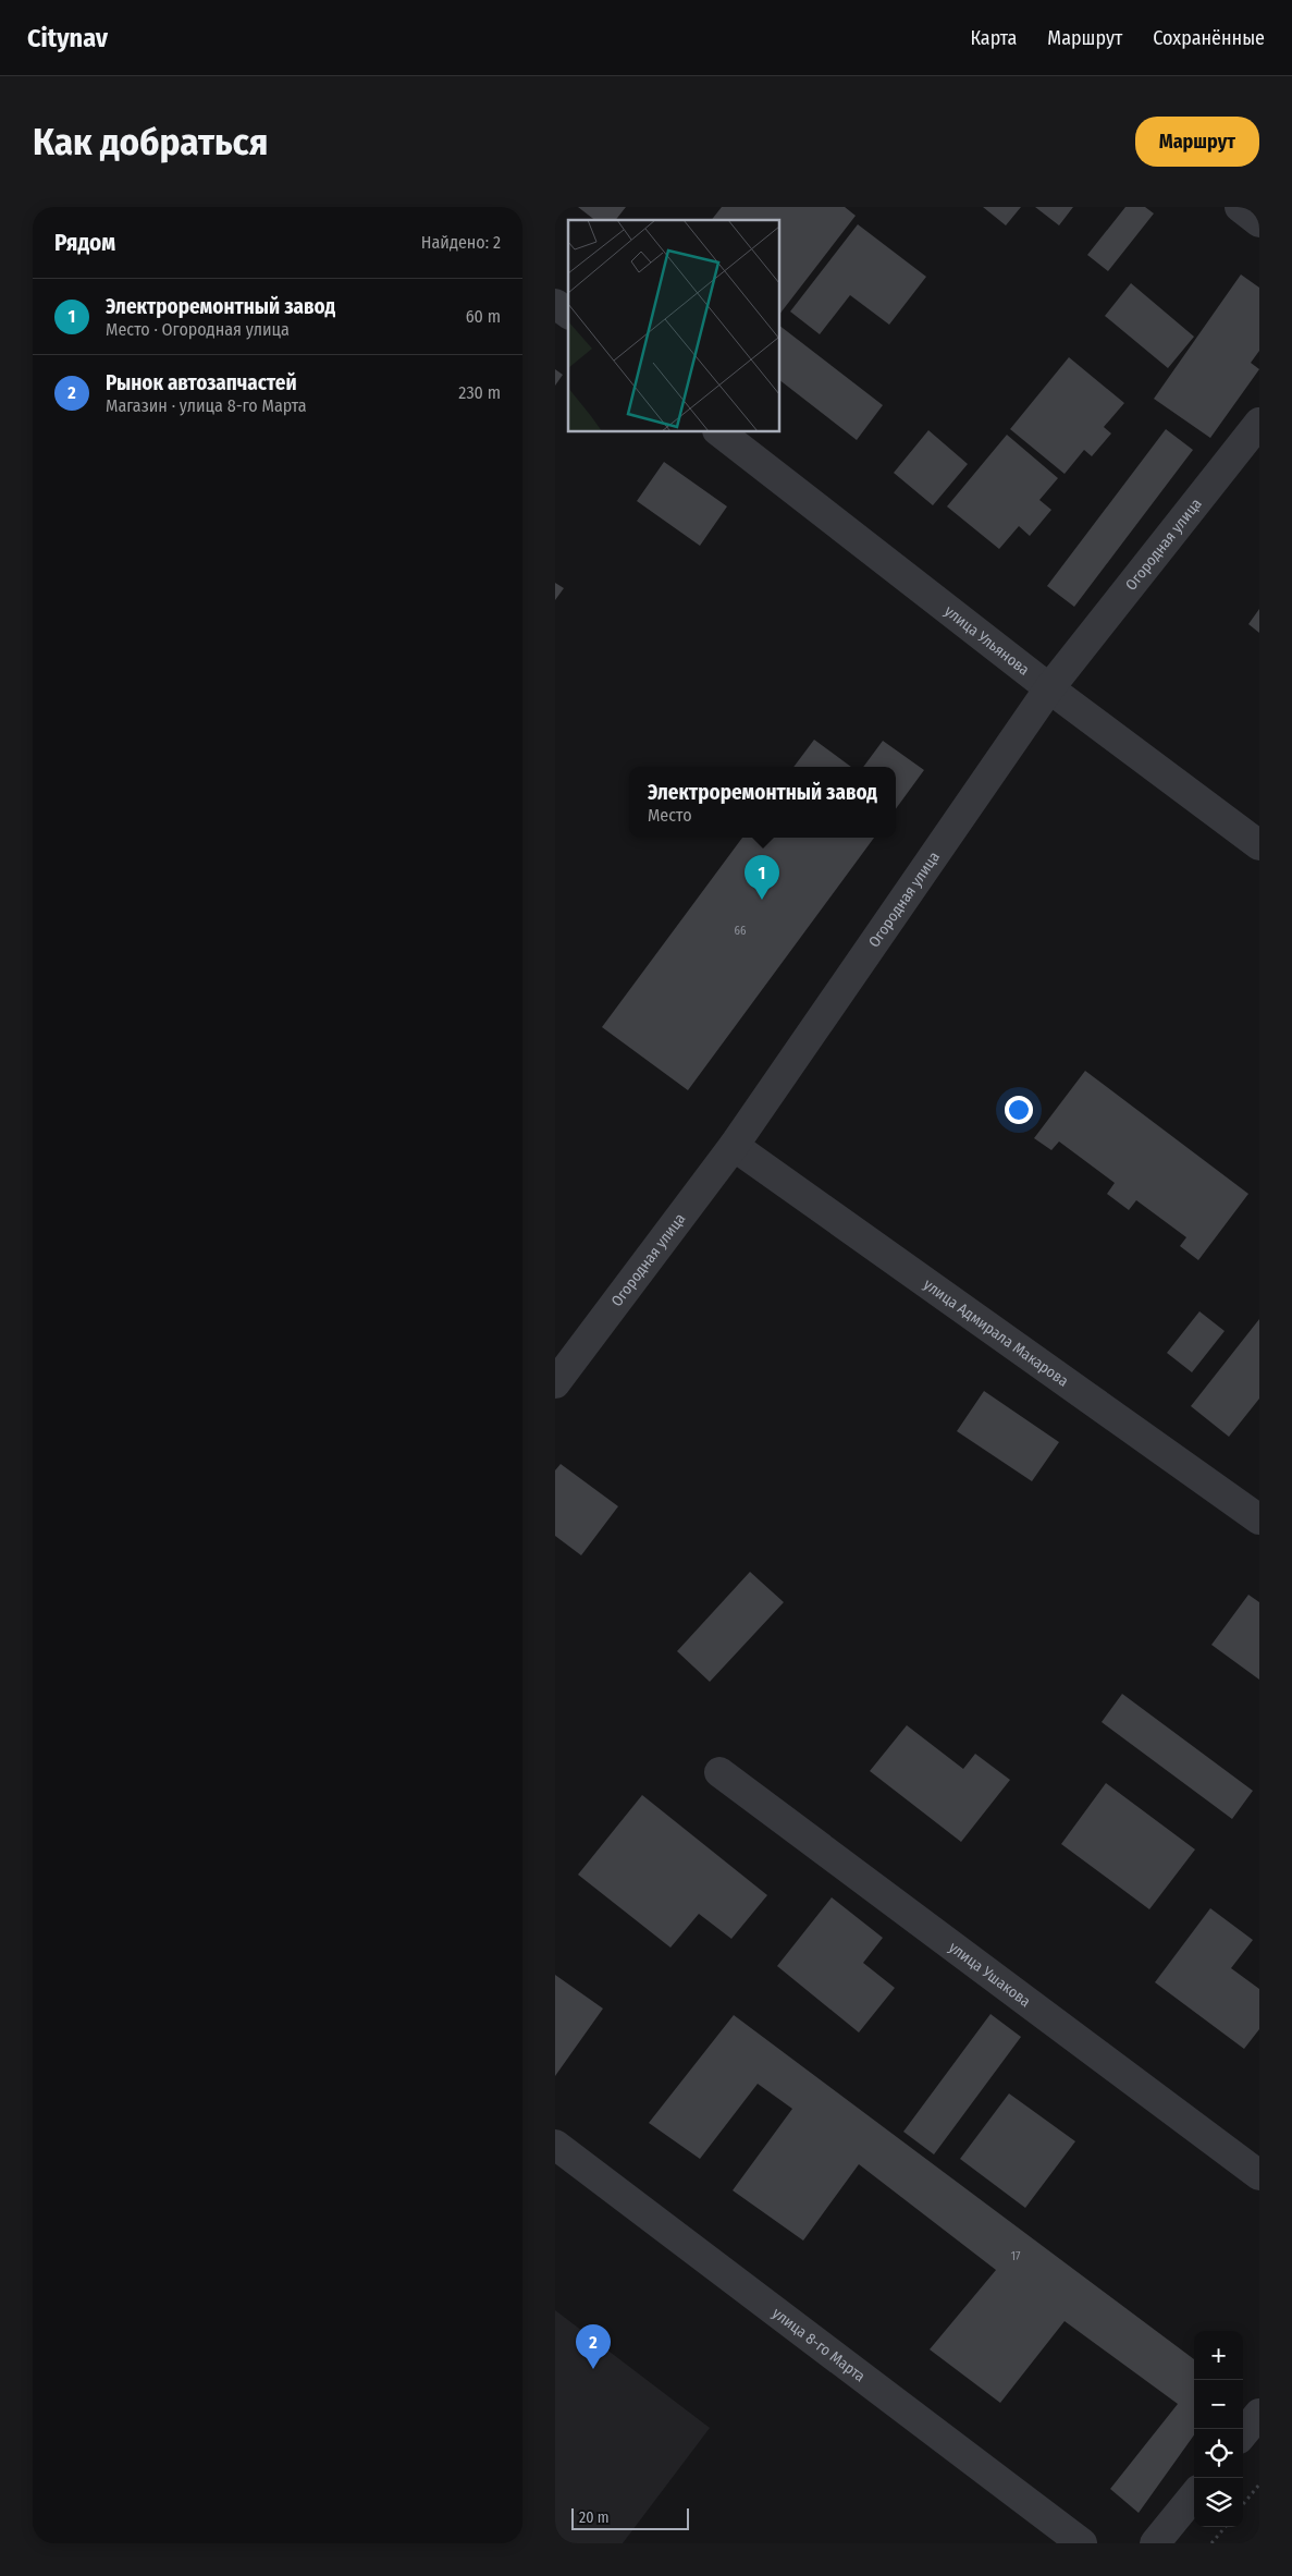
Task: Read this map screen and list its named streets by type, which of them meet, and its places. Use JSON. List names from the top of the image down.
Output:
{
  "streets": {
    "street": [
      "Огородная улица",
      "улица Ульянова",
      "улица Адмирала Макарова",
      "улица Ушакова",
      "улица 8-го Марта"
    ]
  },
  "crossings": [
    ["Огородная улица", "улица Ульянова"],
    ["Огородная улица", "улица Адмирала Макарова"]
  ],
  "house_numbers": ["66", "17"],
  "scale_bar": "20 m",
  "page": {
    "header": "Citynav",
    "nav": ["Карта", "Маршрут", "Сохранённые"],
    "buttons": "Маршрут",
    "title": "Как добраться",
    "heading": ["Рядом", "Найдено: 2"],
    "list": [
      {
        "mark": "1",
        "name": "Электроремонтный завод",
        "note": "Место · Огородная улица",
        "value": "60 m"
      },
      {
        "mark": "2",
        "name": "Рынок автозапчастей",
        "note": "Магазин · улица 8-го Марта",
        "value": "230 m"
      }
    ],
    "popup": ["Электроремонтный завод", "Место"],
    "pins": ["1", "2"],
    "map_buttons": ["+", "−"],
    "scale": "20 m"
  }
}
